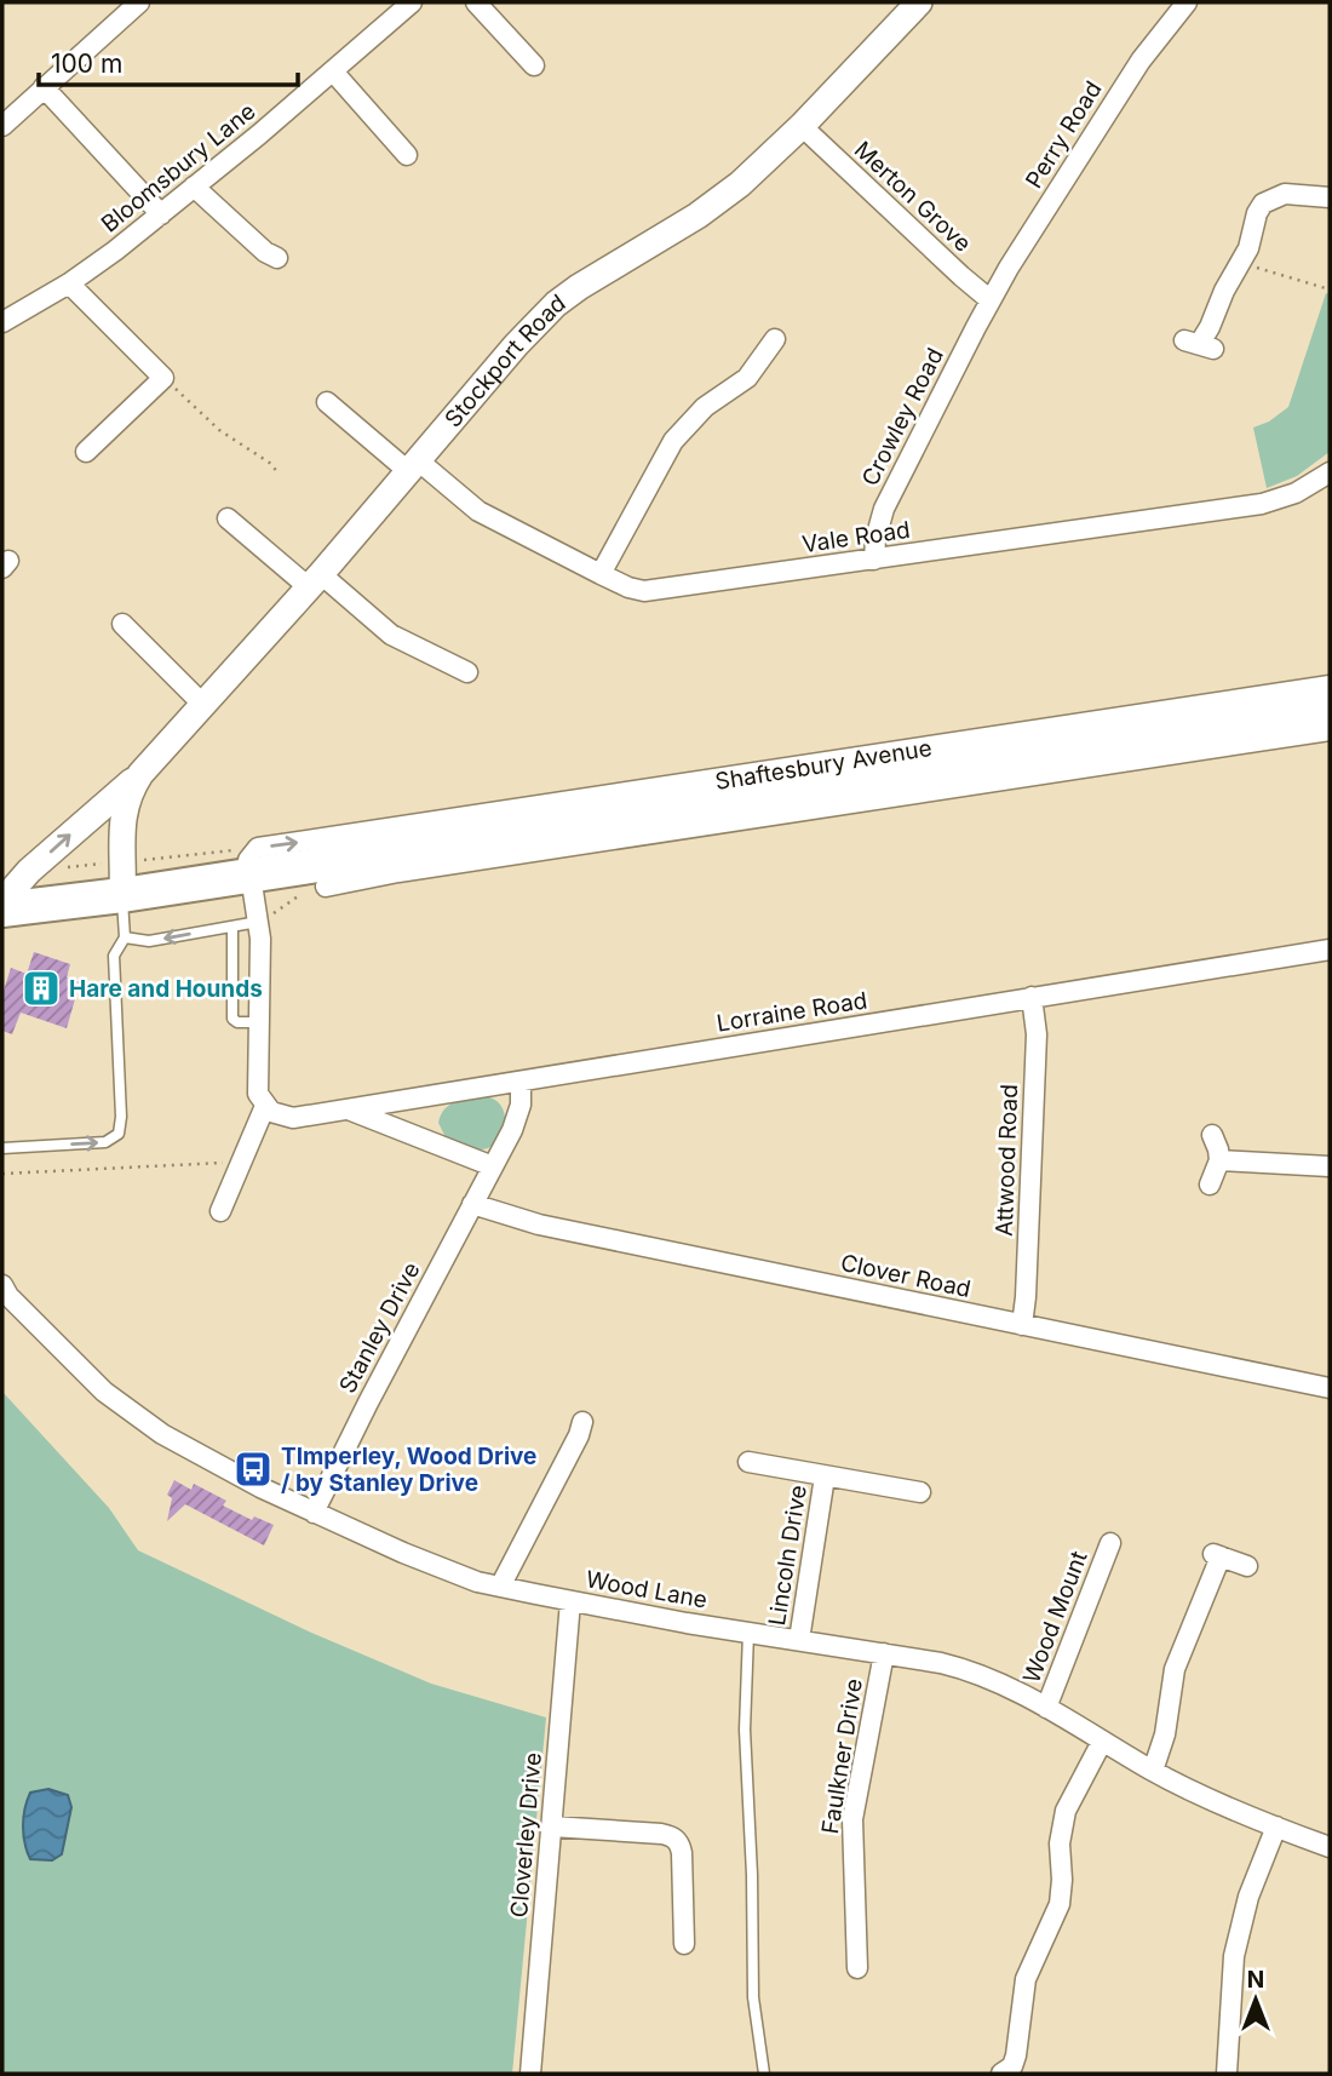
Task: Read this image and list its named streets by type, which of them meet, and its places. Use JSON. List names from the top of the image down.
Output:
{
  "streets": {
    "highway": ["Stockport Road", "Shaftesbury Avenue"],
    "street": [
      "Perry Road",
      "Bloomsbury Lane",
      "Merton Grove",
      "Crowley Road",
      "Vale Road",
      "Lorraine Road",
      "Attwood Road",
      "Clover Road",
      "Stanley Drive",
      "Lincoln Drive",
      "Wood Lane",
      "Wood Mount",
      "Faulkner Drive",
      "Cloverley Drive"
    ]
  },
  "crossings": [
    ["Perry Road", "Merton Grove"],
    ["Perry Road", "Crowley Road"],
    ["Merton Grove", "Stockport Road"],
    ["Merton Grove", "Crowley Road"],
    ["Stockport Road", "Vale Road"],
    ["Stockport Road", "Shaftesbury Avenue"],
    ["Crowley Road", "Vale Road"],
    ["Lorraine Road", "Attwood Road"],
    ["Lorraine Road", "Stanley Drive"],
    ["Attwood Road", "Clover Road"],
    ["Clover Road", "Stanley Drive"],
    ["Stanley Drive", "Wood Lane"],
    ["Lincoln Drive", "Wood Lane"],
    ["Wood Lane", "Wood Mount"],
    ["Wood Lane", "Faulkner Drive"],
    ["Wood Lane", "Cloverley Drive"]
  ],
  "places": {
    "building": ["Hare and Hounds"],
    "bus stop": ["TImperley, Wood Drive / by Stanley Drive"]
  },
  "scale_bar": "100 m",
  "north": "top"
}
